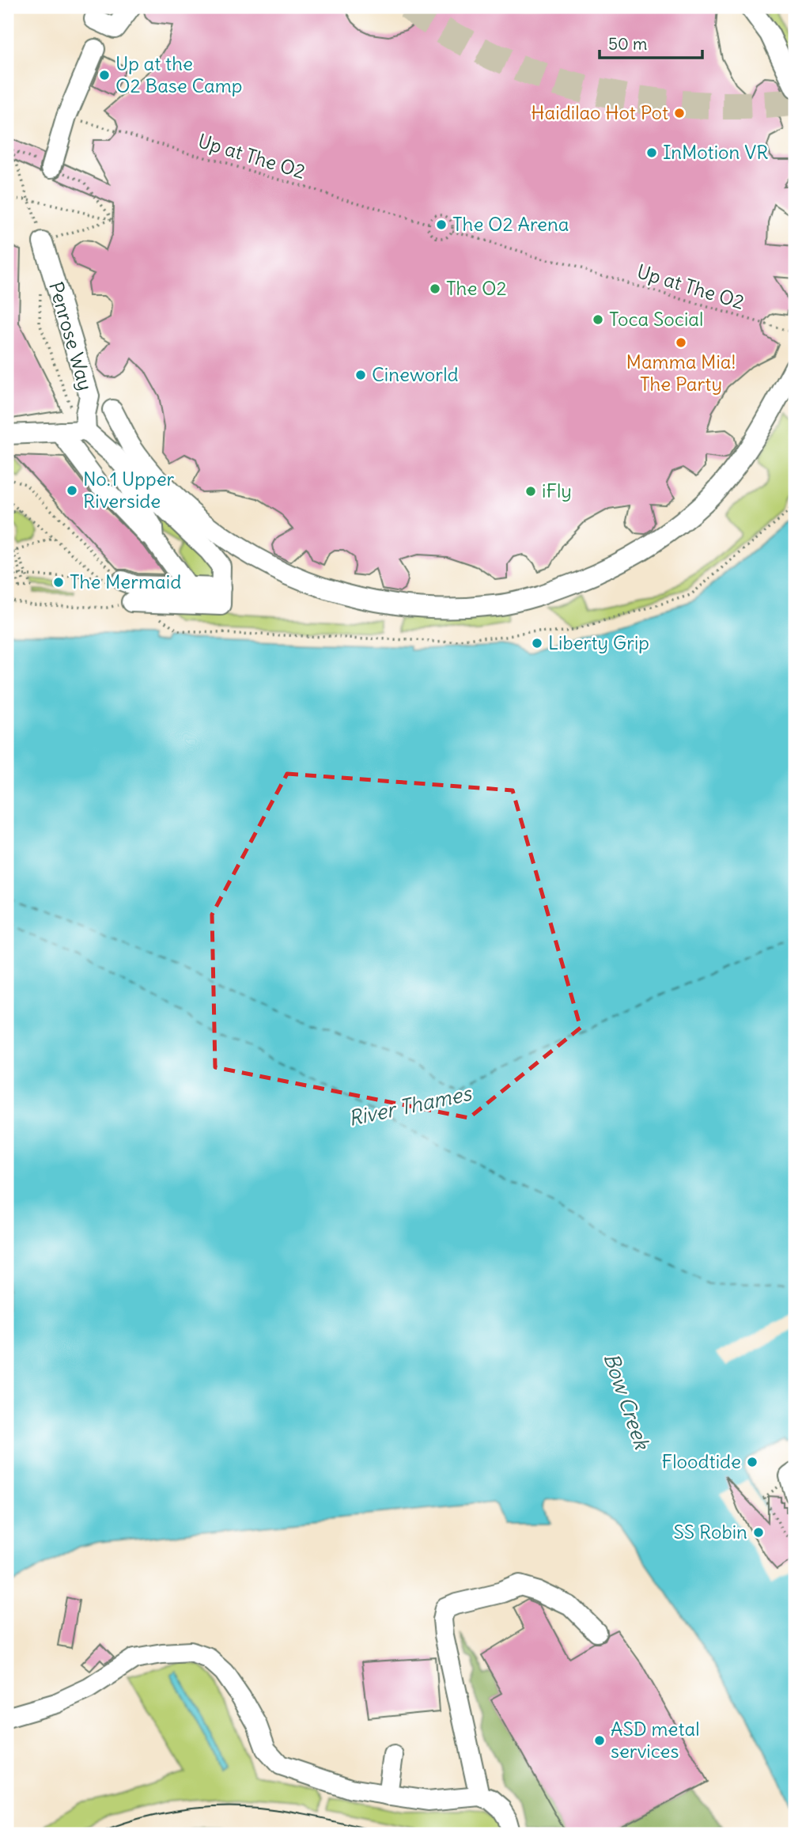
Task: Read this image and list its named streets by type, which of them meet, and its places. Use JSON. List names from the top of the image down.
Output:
{
  "streets": {
    "street": ["Penrose Way"],
    "path": ["Up at The O2"]
  },
  "water": ["River Thames", "Bow Creek"],
  "places": [
    "Up at the O2 Base Camp",
    "Haidilao Hot Pot",
    "InMotion VR",
    "The O2 Arena",
    "The O2",
    "Toca Social",
    "Mamma Mia! The Party",
    "Cineworld",
    "No.1 Upper Riverside",
    "iFly",
    "The Mermaid",
    "Liberty Grip",
    "Floodtide",
    "SS Robin",
    "ASD metal services"
  ],
  "scale_bar": "50 m"
}
